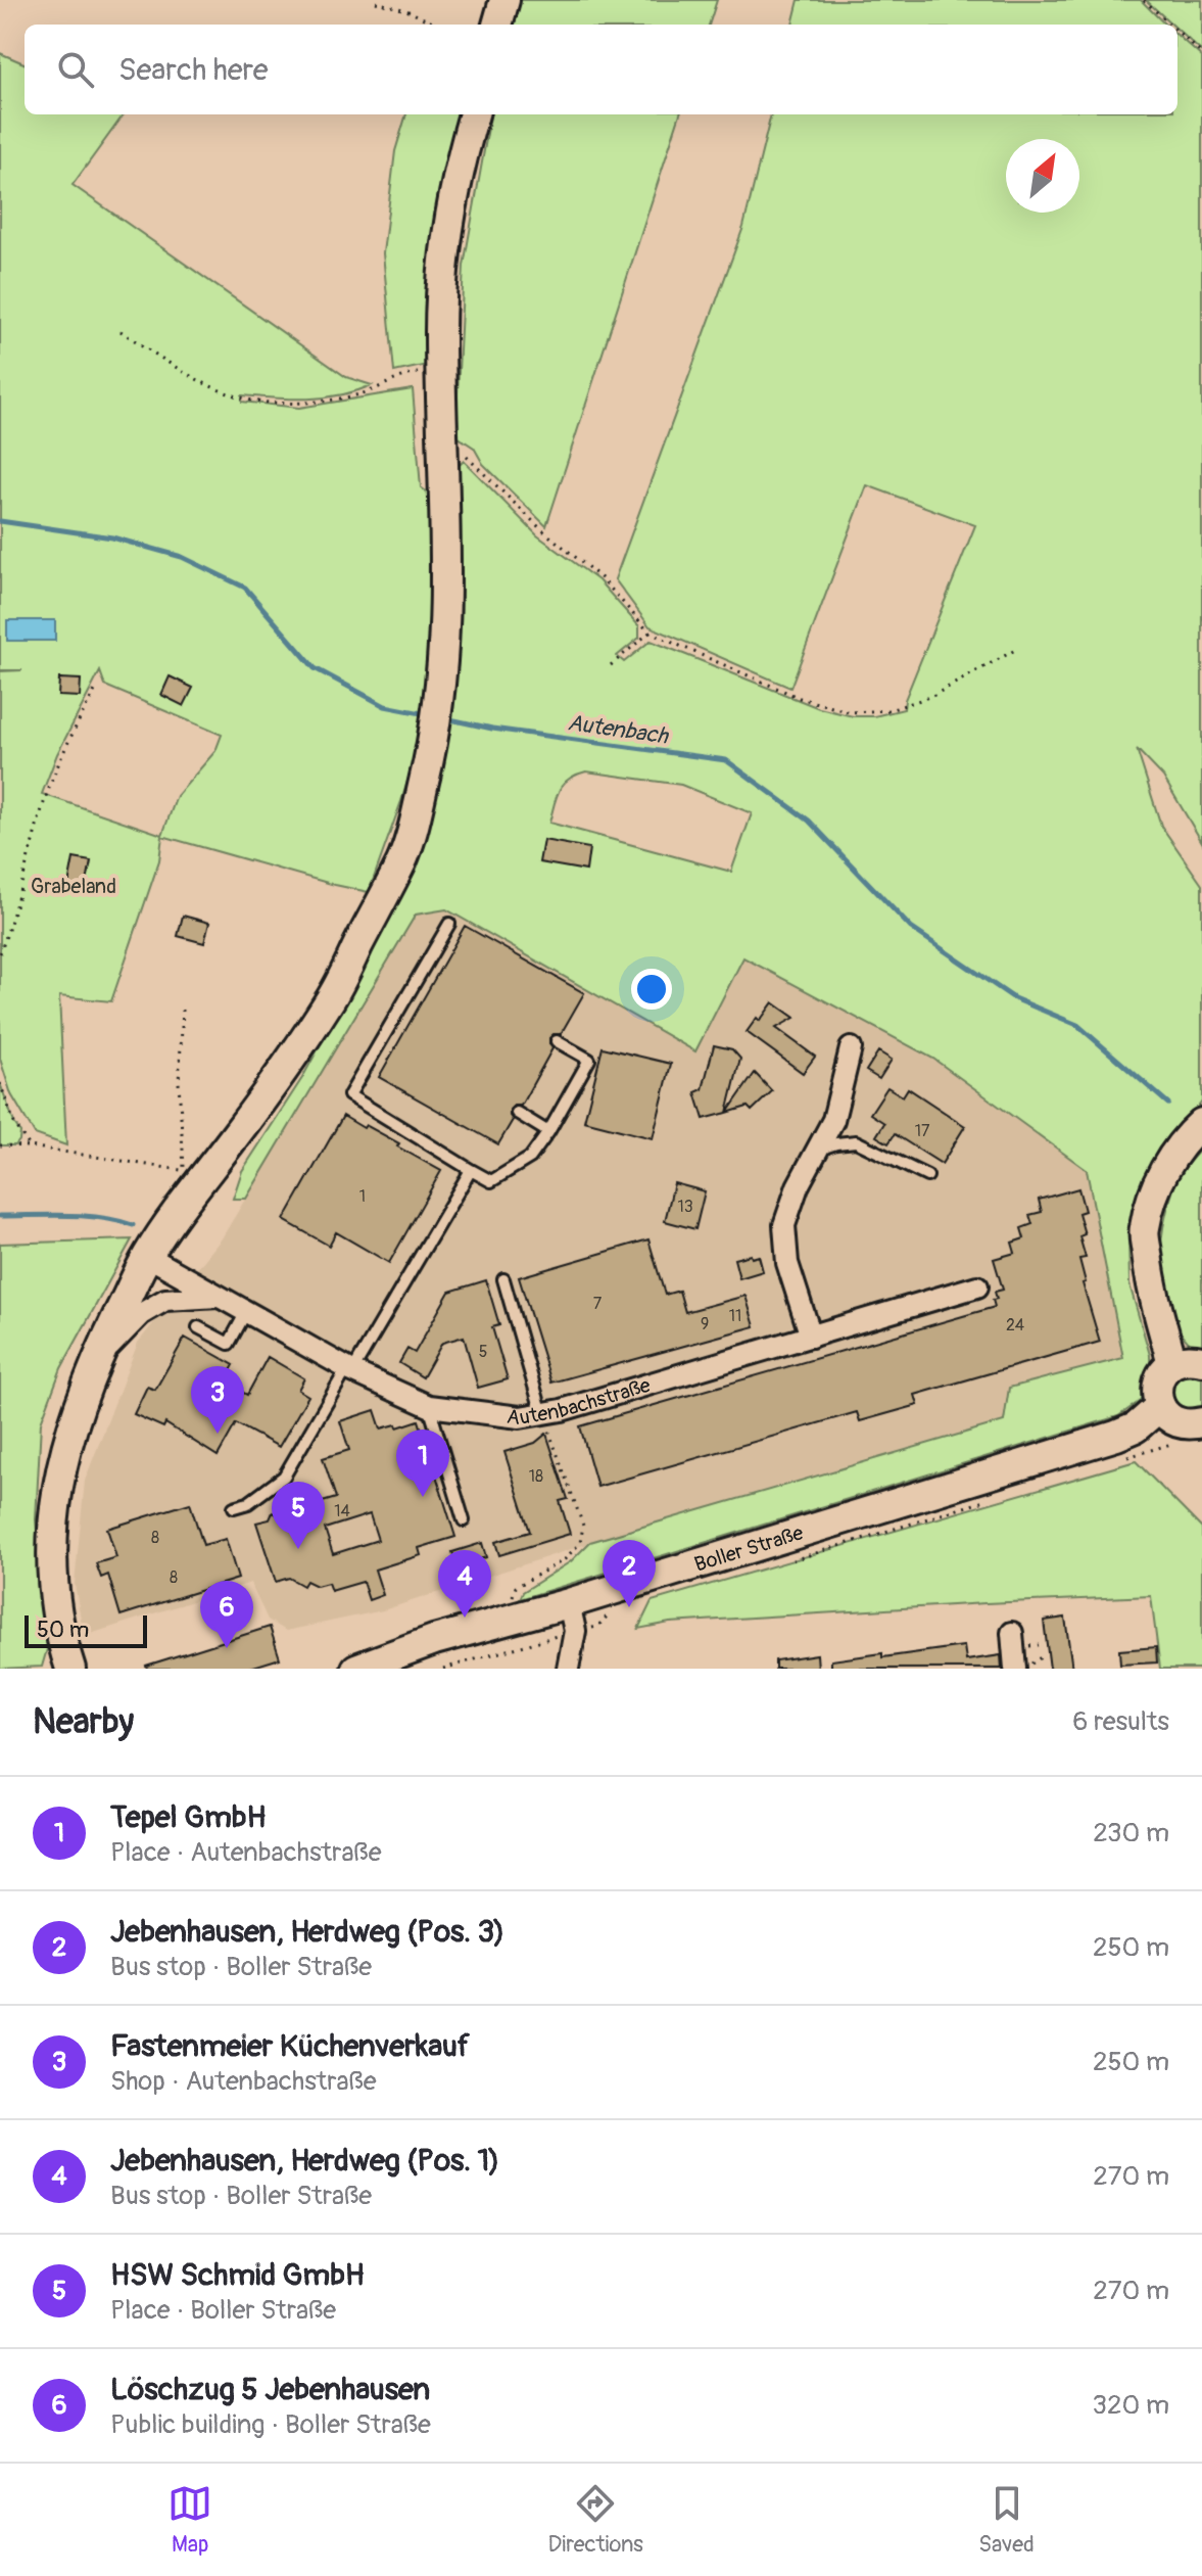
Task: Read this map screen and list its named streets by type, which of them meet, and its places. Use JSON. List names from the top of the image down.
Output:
{
  "streets": {
    "street": ["Autenbachstraße", "Boller Straße"]
  },
  "water": ["Autenbach"],
  "parks": ["Grabeland"],
  "house_numbers": [
    "17",
    "1",
    "13",
    "7",
    "11",
    "9",
    "24",
    "5",
    "18",
    "14",
    "8",
    "8"
  ],
  "scale_bar": "50 m",
  "north": "top right",
  "page": {
    "search": "Search here",
    "pins": [
      "3",
      "1",
      "5",
      "2",
      "4",
      "6"
    ],
    "scale": "50 m",
    "heading": ["Nearby", "6 results"],
    "list": [
      {
        "mark": "1",
        "name": "Tepel GmbH",
        "note": "Place · Autenbachstraße",
        "value": "230 m"
      },
      {
        "mark": "2",
        "name": "Jebenhausen, Herdweg (Pos. 3)",
        "note": "Bus stop · Boller Straße",
        "value": "250 m"
      },
      {
        "mark": "3",
        "name": "Fastenmeier Küchenverkauf",
        "note": "Shop · Autenbachstraße",
        "value": "250 m"
      },
      {
        "mark": "4",
        "name": "Jebenhausen, Herdweg (Pos. 1)",
        "note": "Bus stop · Boller Straße",
        "value": "270 m"
      },
      {
        "mark": "5",
        "name": "HSW Schmid GmbH",
        "note": "Place · Boller Straße",
        "value": "270 m"
      },
      {
        "mark": "6",
        "name": "Löschzug 5 Jebenhausen",
        "note": "Public building · Boller Straße",
        "value": "320 m"
      }
    ],
    "nav": ["Map", "Directions", "Saved"]
  }
}
